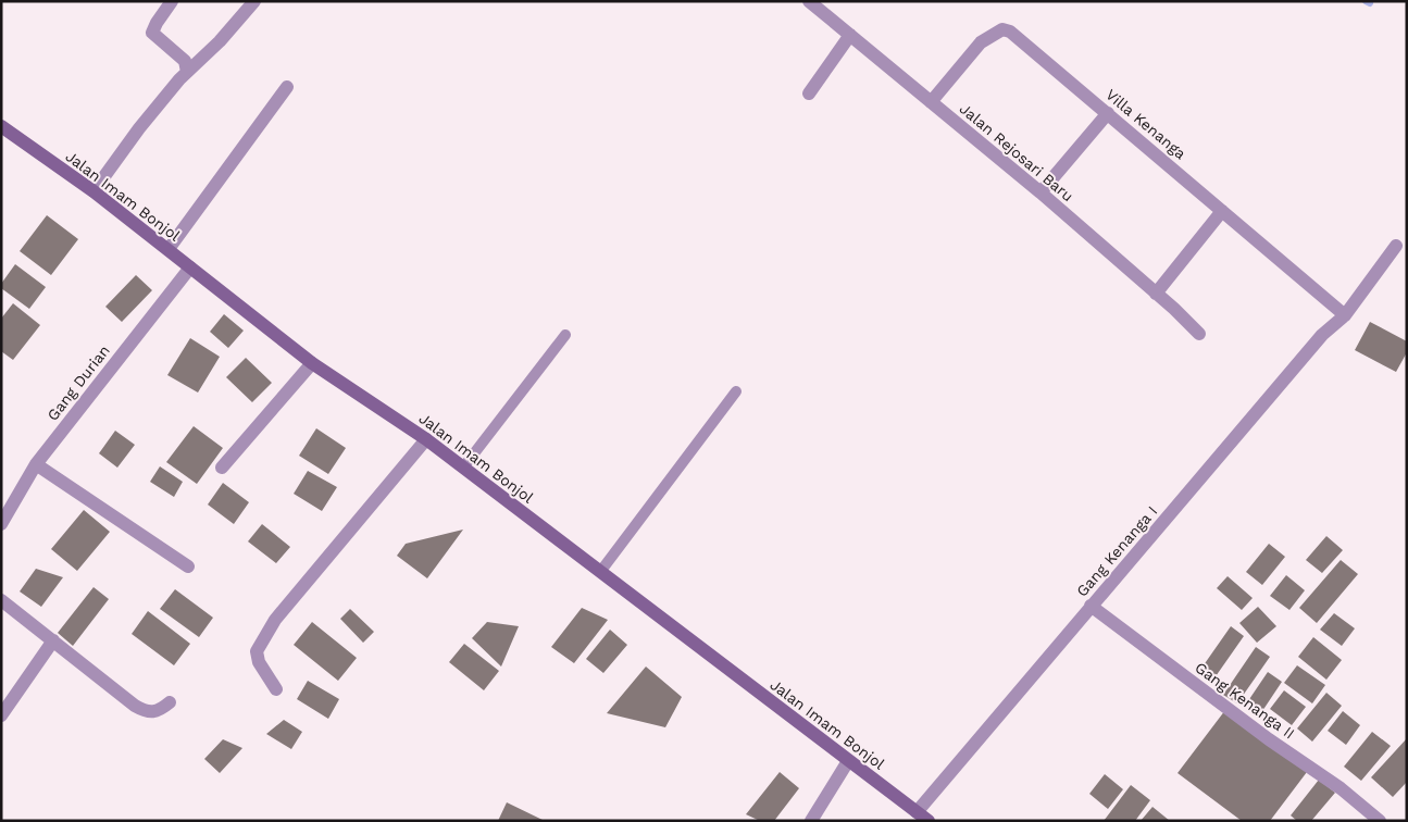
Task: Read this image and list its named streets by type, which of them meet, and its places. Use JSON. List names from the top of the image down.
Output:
{
  "streets": {
    "main road": ["Jalan Imam Bonjol"],
    "street": [
      "Villa Kenanga",
      "Jalan Rejosari Baru",
      "Gang Durian",
      "Gang Kenanga I",
      "Gang Kenanga II"
    ]
  },
  "crossings": [
    ["Villa Kenanga", "Jalan Rejosari Baru"],
    ["Villa Kenanga", "Gang Kenanga I"],
    ["Jalan Imam Bonjol", "Gang Durian"],
    ["Jalan Imam Bonjol", "Gang Kenanga I"],
    ["Gang Kenanga I", "Gang Kenanga II"]
  ]
}
